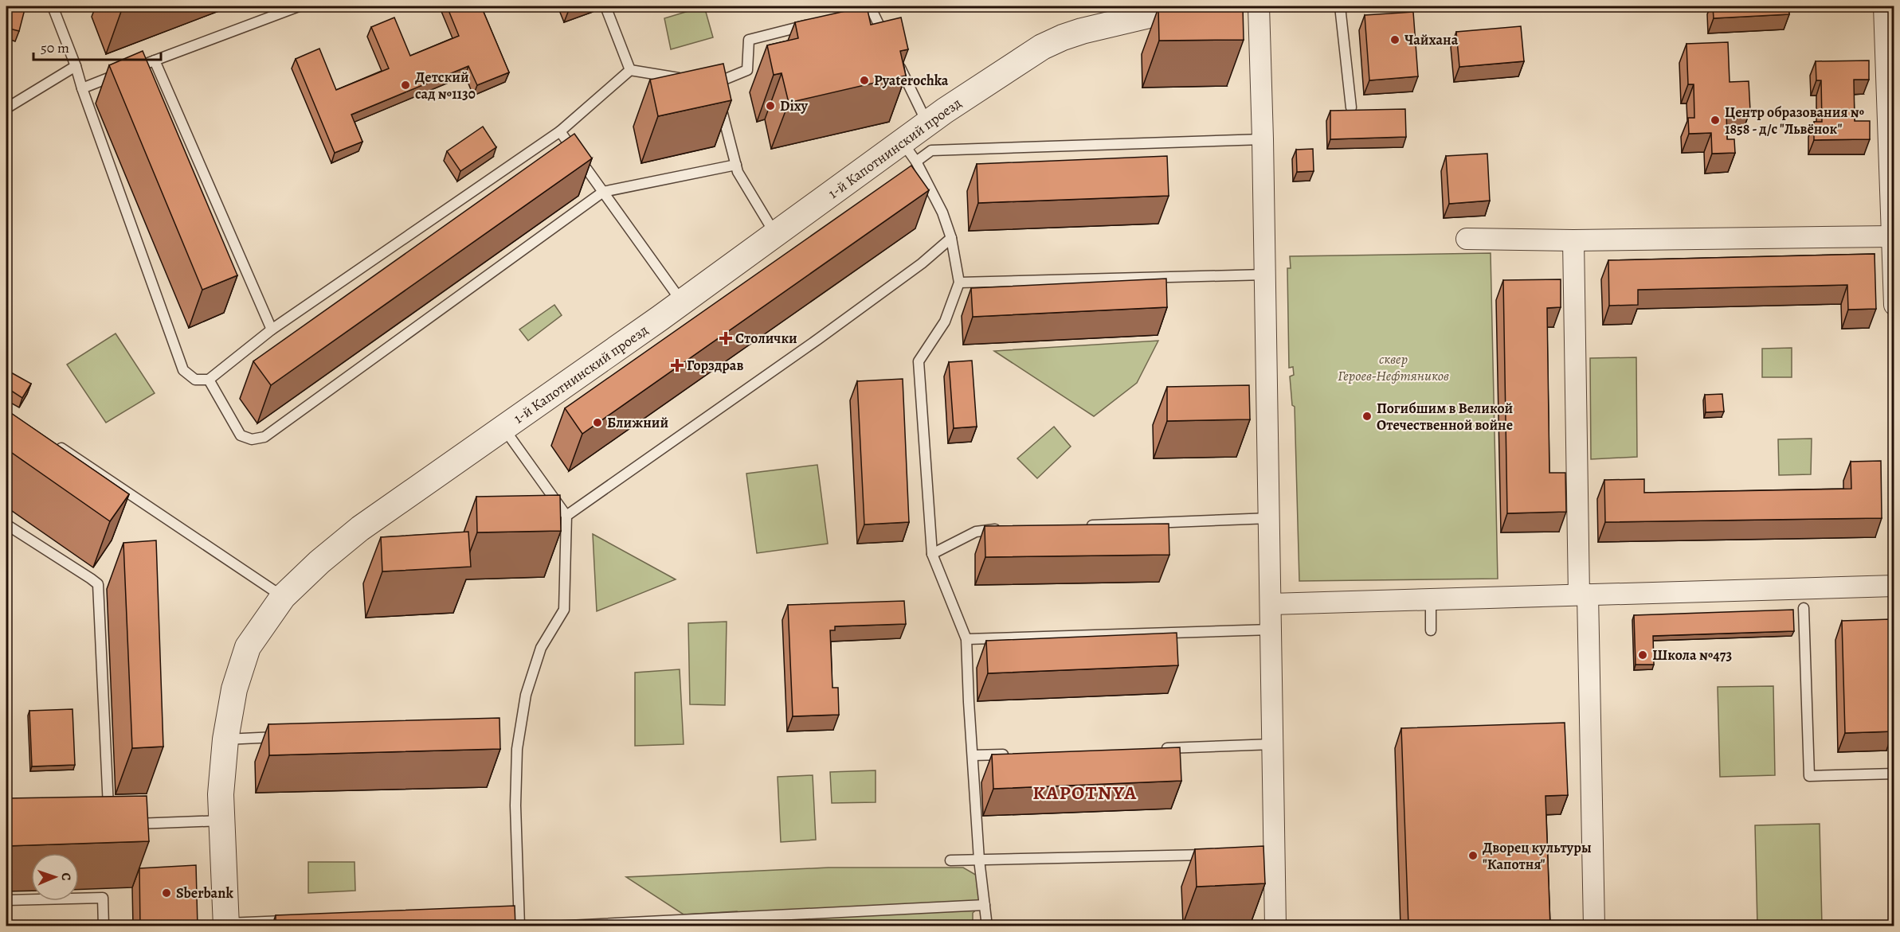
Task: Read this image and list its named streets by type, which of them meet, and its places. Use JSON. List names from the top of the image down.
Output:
{
  "streets": {
    "street": ["1-й Капотнинский проезд"]
  },
  "districts": ["KAPOTNYA"],
  "parks": ["сквер Героев-Нефтяников"],
  "places": {
    "other": [
      "Чайхана",
      "Pyaterochka",
      "Детский сад №1130",
      "Dixy",
      "Центр образования № 1858 - д/с \"Львёнок\"",
      "Погибшим в Великой Отечественной войне",
      "Ближний",
      "Школа №473",
      "Дворец культуры \"Капотня\"",
      "Sberbank"
    ],
    "health": ["Столички", "Горздрав"]
  },
  "scale_bar": "50 m",
  "north": "right"
}
